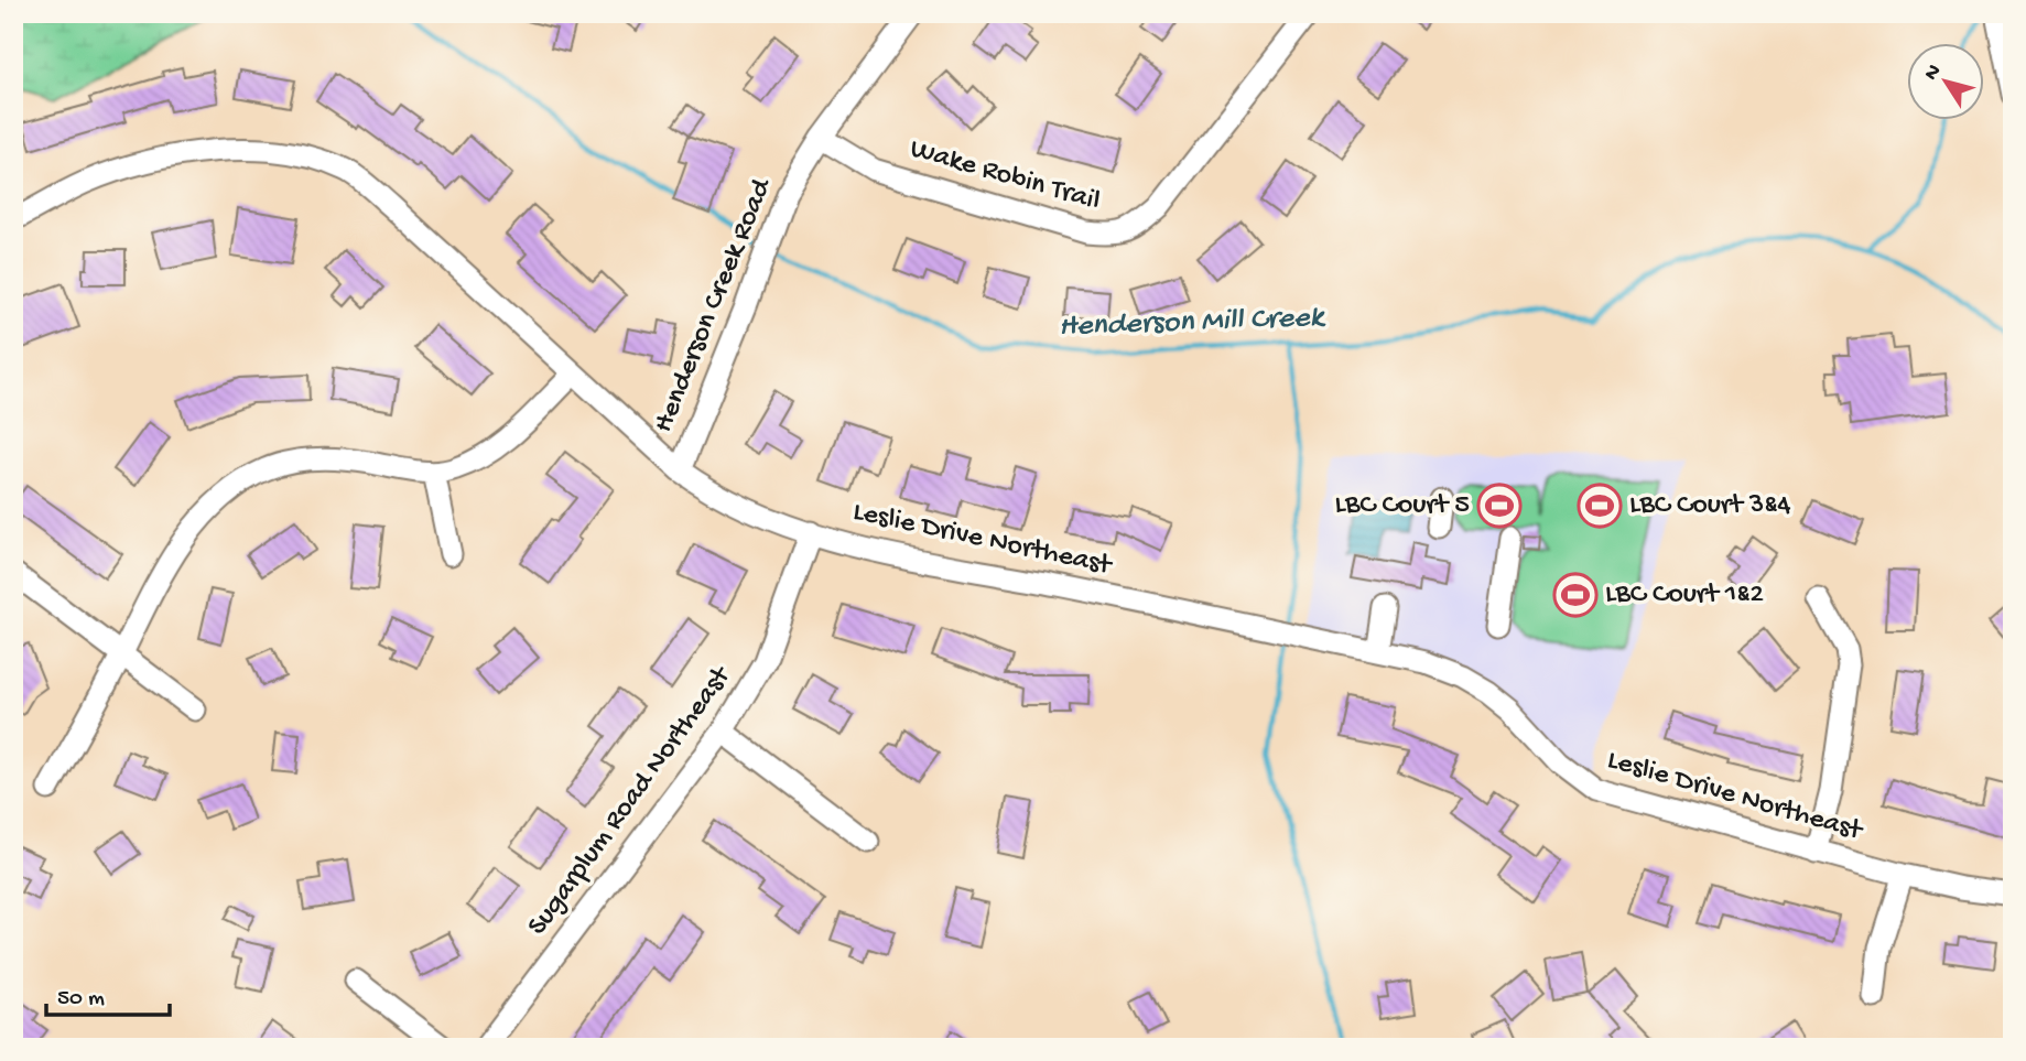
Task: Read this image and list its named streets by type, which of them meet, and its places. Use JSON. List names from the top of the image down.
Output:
{
  "streets": {
    "street": [
      "Wake Robin Trail",
      "Henderson Creek Road",
      "Leslie Drive Northeast",
      "Sugarplum Road Northeast"
    ]
  },
  "crossings": [
    ["Wake Robin Trail", "Henderson Creek Road"],
    ["Henderson Creek Road", "Leslie Drive Northeast"],
    ["Leslie Drive Northeast", "Sugarplum Road Northeast"]
  ],
  "water": ["Henderson Mill Creek"],
  "places": {
    "sports": ["LBC Court 5", "LBC Court 3&4", "LBC Court 1&2"]
  },
  "scale_bar": "50 m",
  "north": "top left"
}
